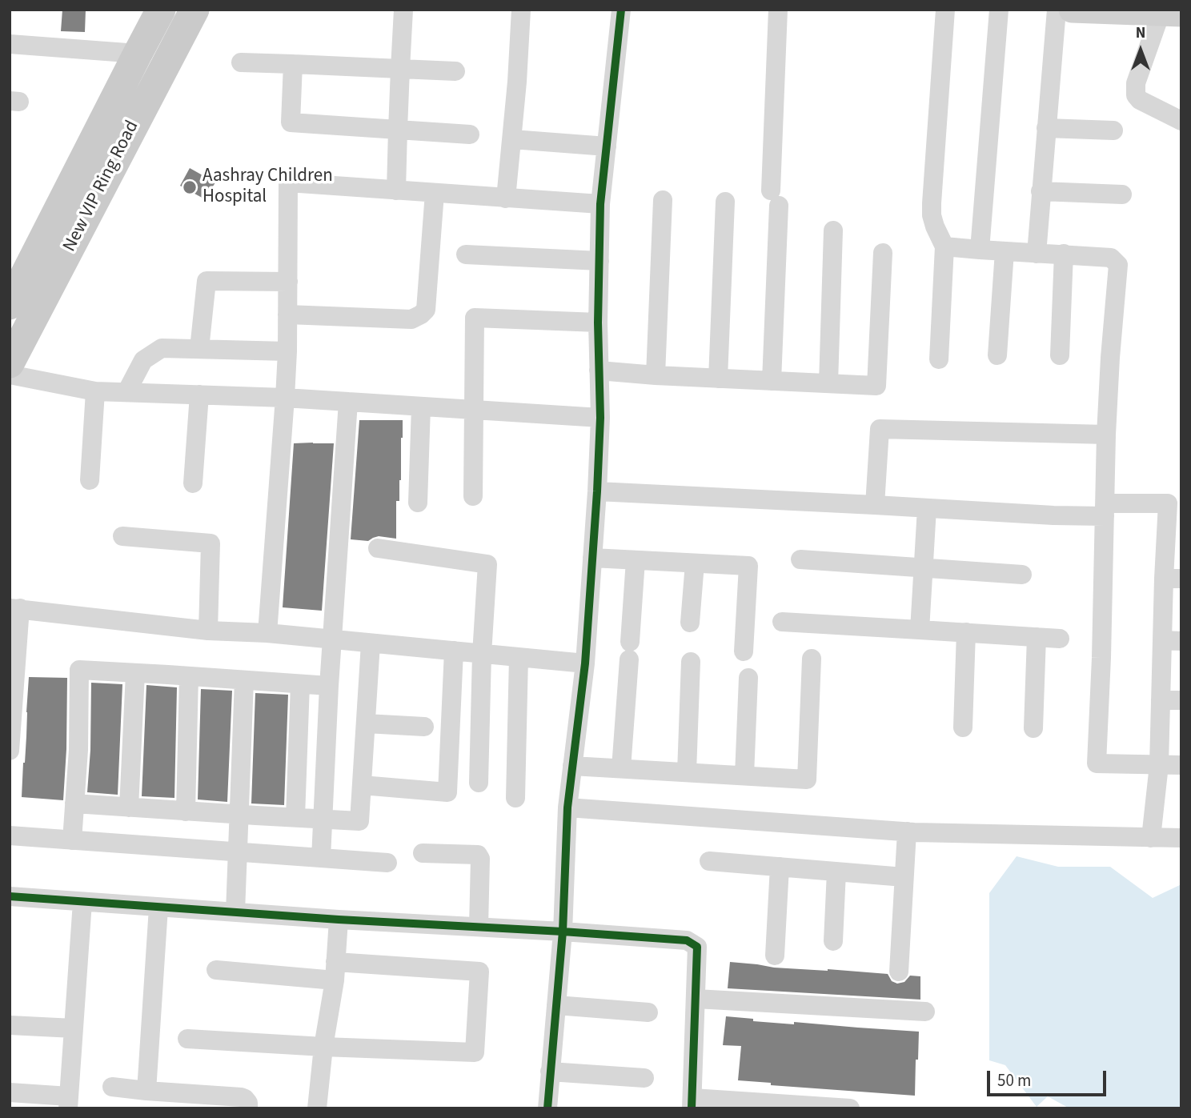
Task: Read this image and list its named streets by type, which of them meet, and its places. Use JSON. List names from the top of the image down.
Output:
{
  "streets": {
    "main road": ["New VIP Ring Road"]
  },
  "places": ["Aashray Children Hospital"],
  "scale_bar": "50 m",
  "north": "top"
}
